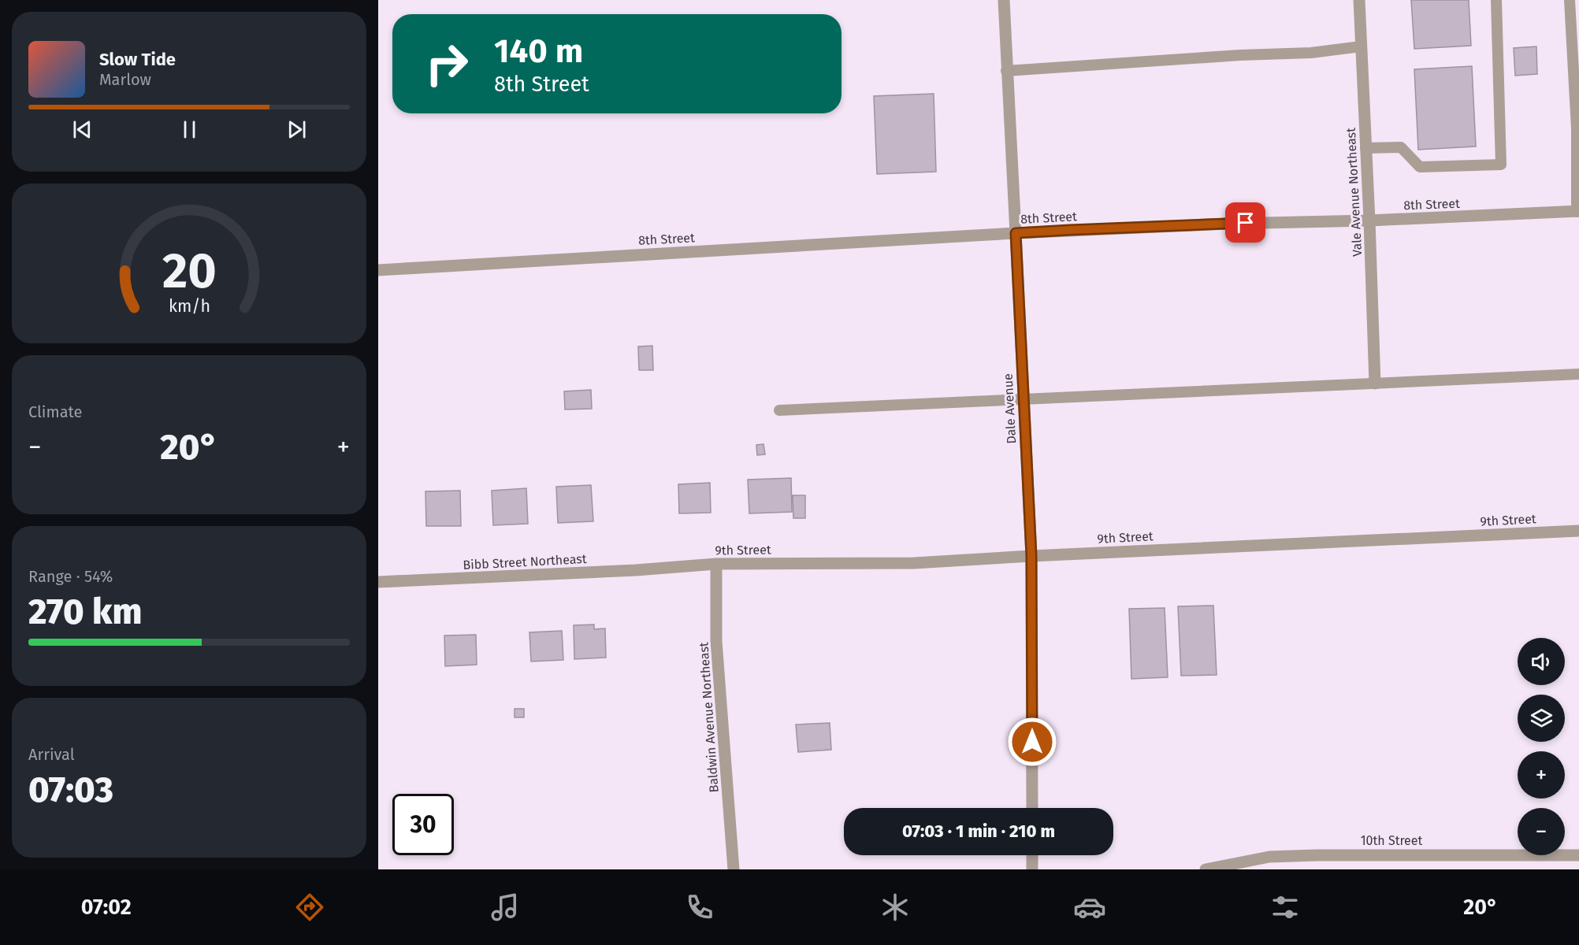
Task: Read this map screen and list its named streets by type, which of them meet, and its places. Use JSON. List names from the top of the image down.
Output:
{
  "streets": {
    "street": [
      "Vale Avenue Northeast",
      "8th Street",
      "Dale Avenue",
      "9th Street",
      "Bibb Street Northeast",
      "Baldwin Avenue Northeast",
      "10th Street"
    ]
  },
  "crossings": [
    ["Vale Avenue Northeast", "8th Street"],
    ["8th Street", "Dale Avenue"],
    ["Dale Avenue", "9th Street"],
    ["9th Street", "Bibb Street Northeast"],
    ["9th Street", "Baldwin Avenue Northeast"]
  ],
  "page": {
    "turn": ["140 m", "8th Street"],
    "song": ["Slow Tide", "Marlow"],
    "tile": [
      "Climate",
      ["Range · 54%", "270 km"],
      ["Arrival", "07:03"]
    ],
    "heat": ["−", "20°", "+"],
    "map_buttons": ["+", "−"],
    "limit": "30",
    "trip": "07:03 · 1 min · 210 m",
    "tabs": ["07:02", "20°"],
    "gauge": ["20", "km/h"]
  }
}
